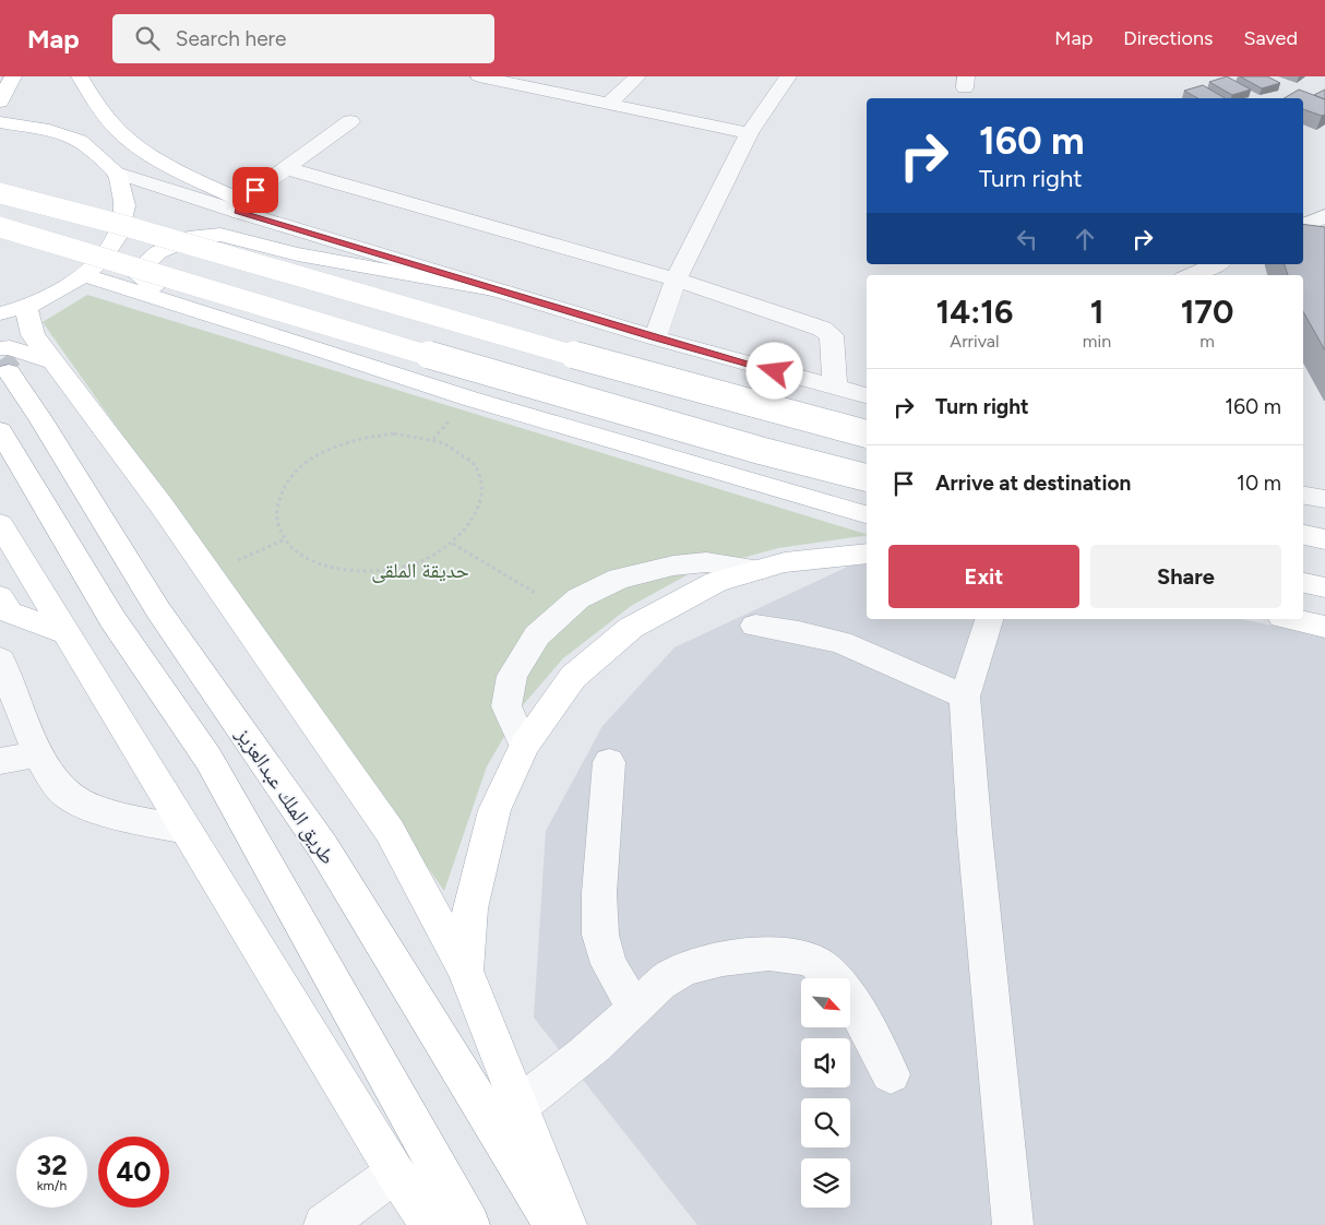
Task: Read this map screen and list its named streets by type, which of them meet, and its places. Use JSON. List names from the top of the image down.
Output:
{
  "streets": {
    "main road": ["طريق الملك عبدالعزيز"]
  },
  "parks": ["حديقة الملقى"],
  "north": "bottom right",
  "page": {
    "header": "Map",
    "search": "Search here",
    "nav": ["Map", "Directions", "Saved"],
    "turn": ["160 m", "Turn right"],
    "eta": [
      "14:16",
      "Arrival",
      "1",
      "min",
      "170",
      "m"
    ],
    "list": [
      {
        "name": "Turn right",
        "value": "160 m"
      },
      {
        "name": "Arrive at destination",
        "value": "10 m"
      }
    ],
    "buttons": ["Exit", "Share"],
    "speed": "32 km/h",
    "limit": "40"
  }
}
